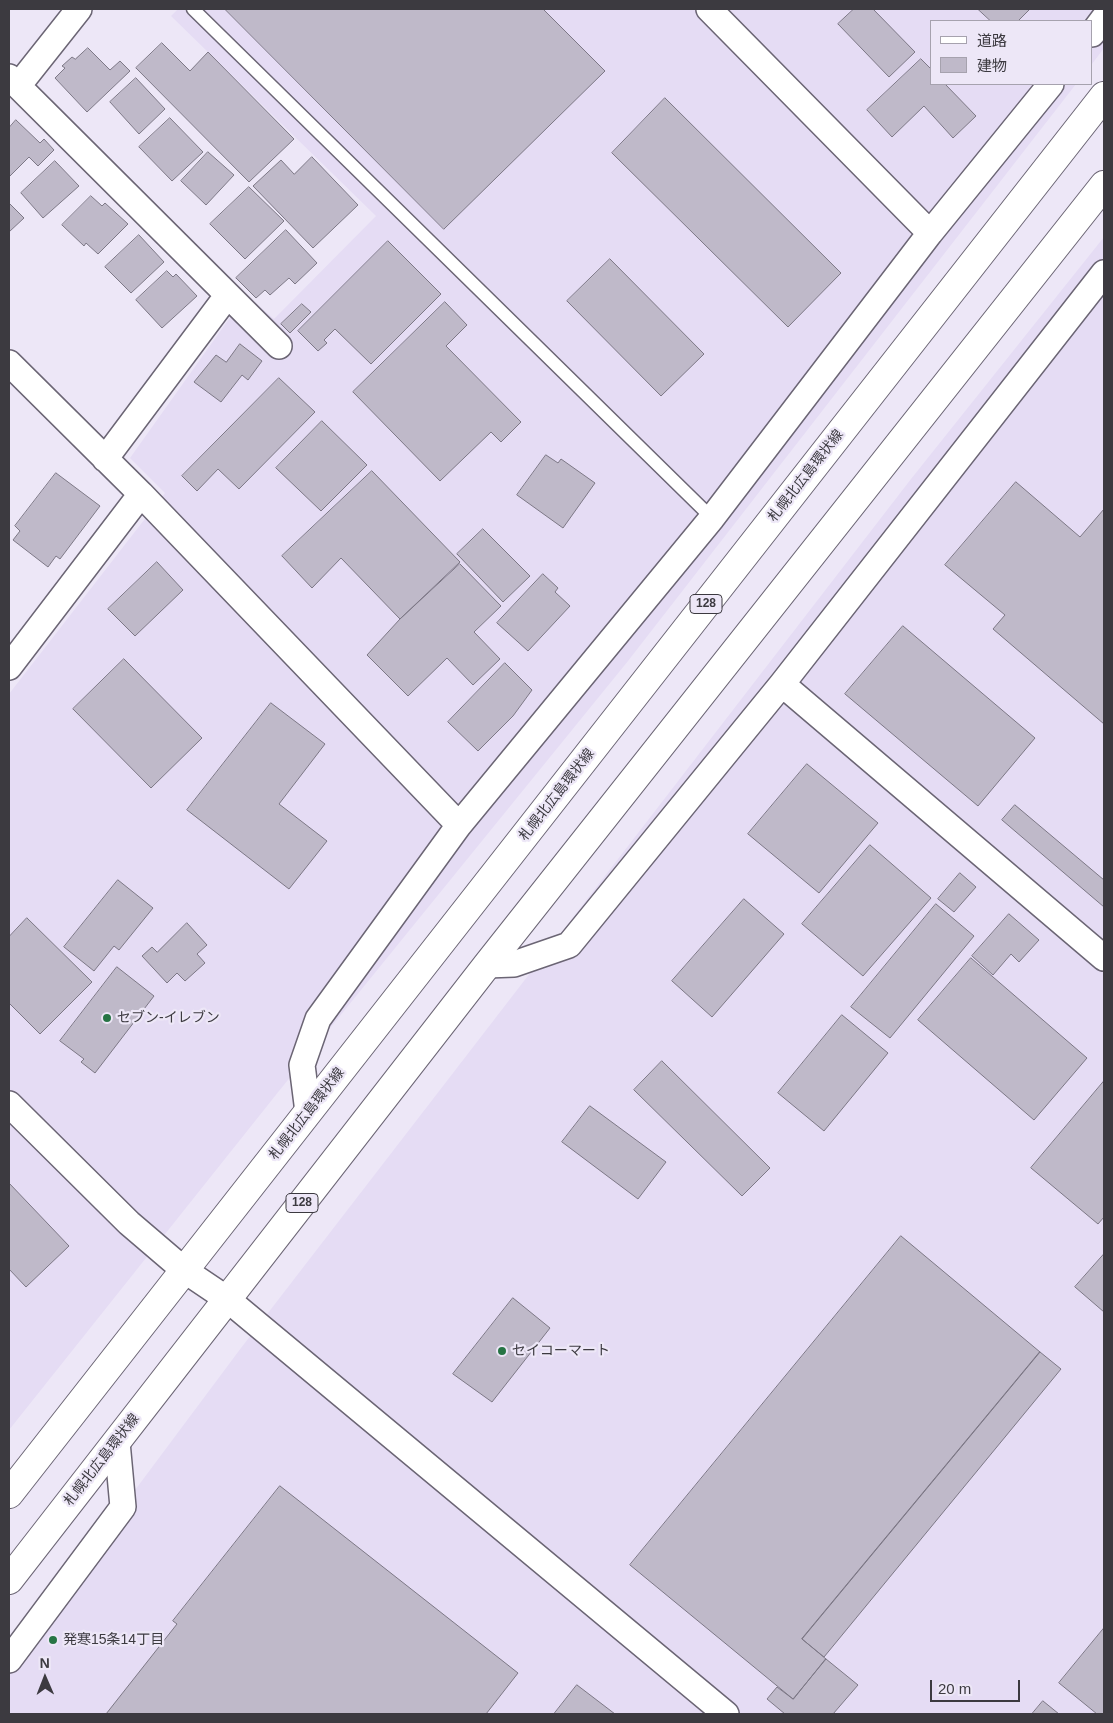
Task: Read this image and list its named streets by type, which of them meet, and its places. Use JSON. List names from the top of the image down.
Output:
{
  "streets": {
    "main road": ["札幌北広島環状線", "128"]
  },
  "places": ["セブン-イレブン", "セイコーマート", "発寒15条14丁目"],
  "legend": ["道路", "建物"],
  "scale_bar": "20 m",
  "north": "top"
}
